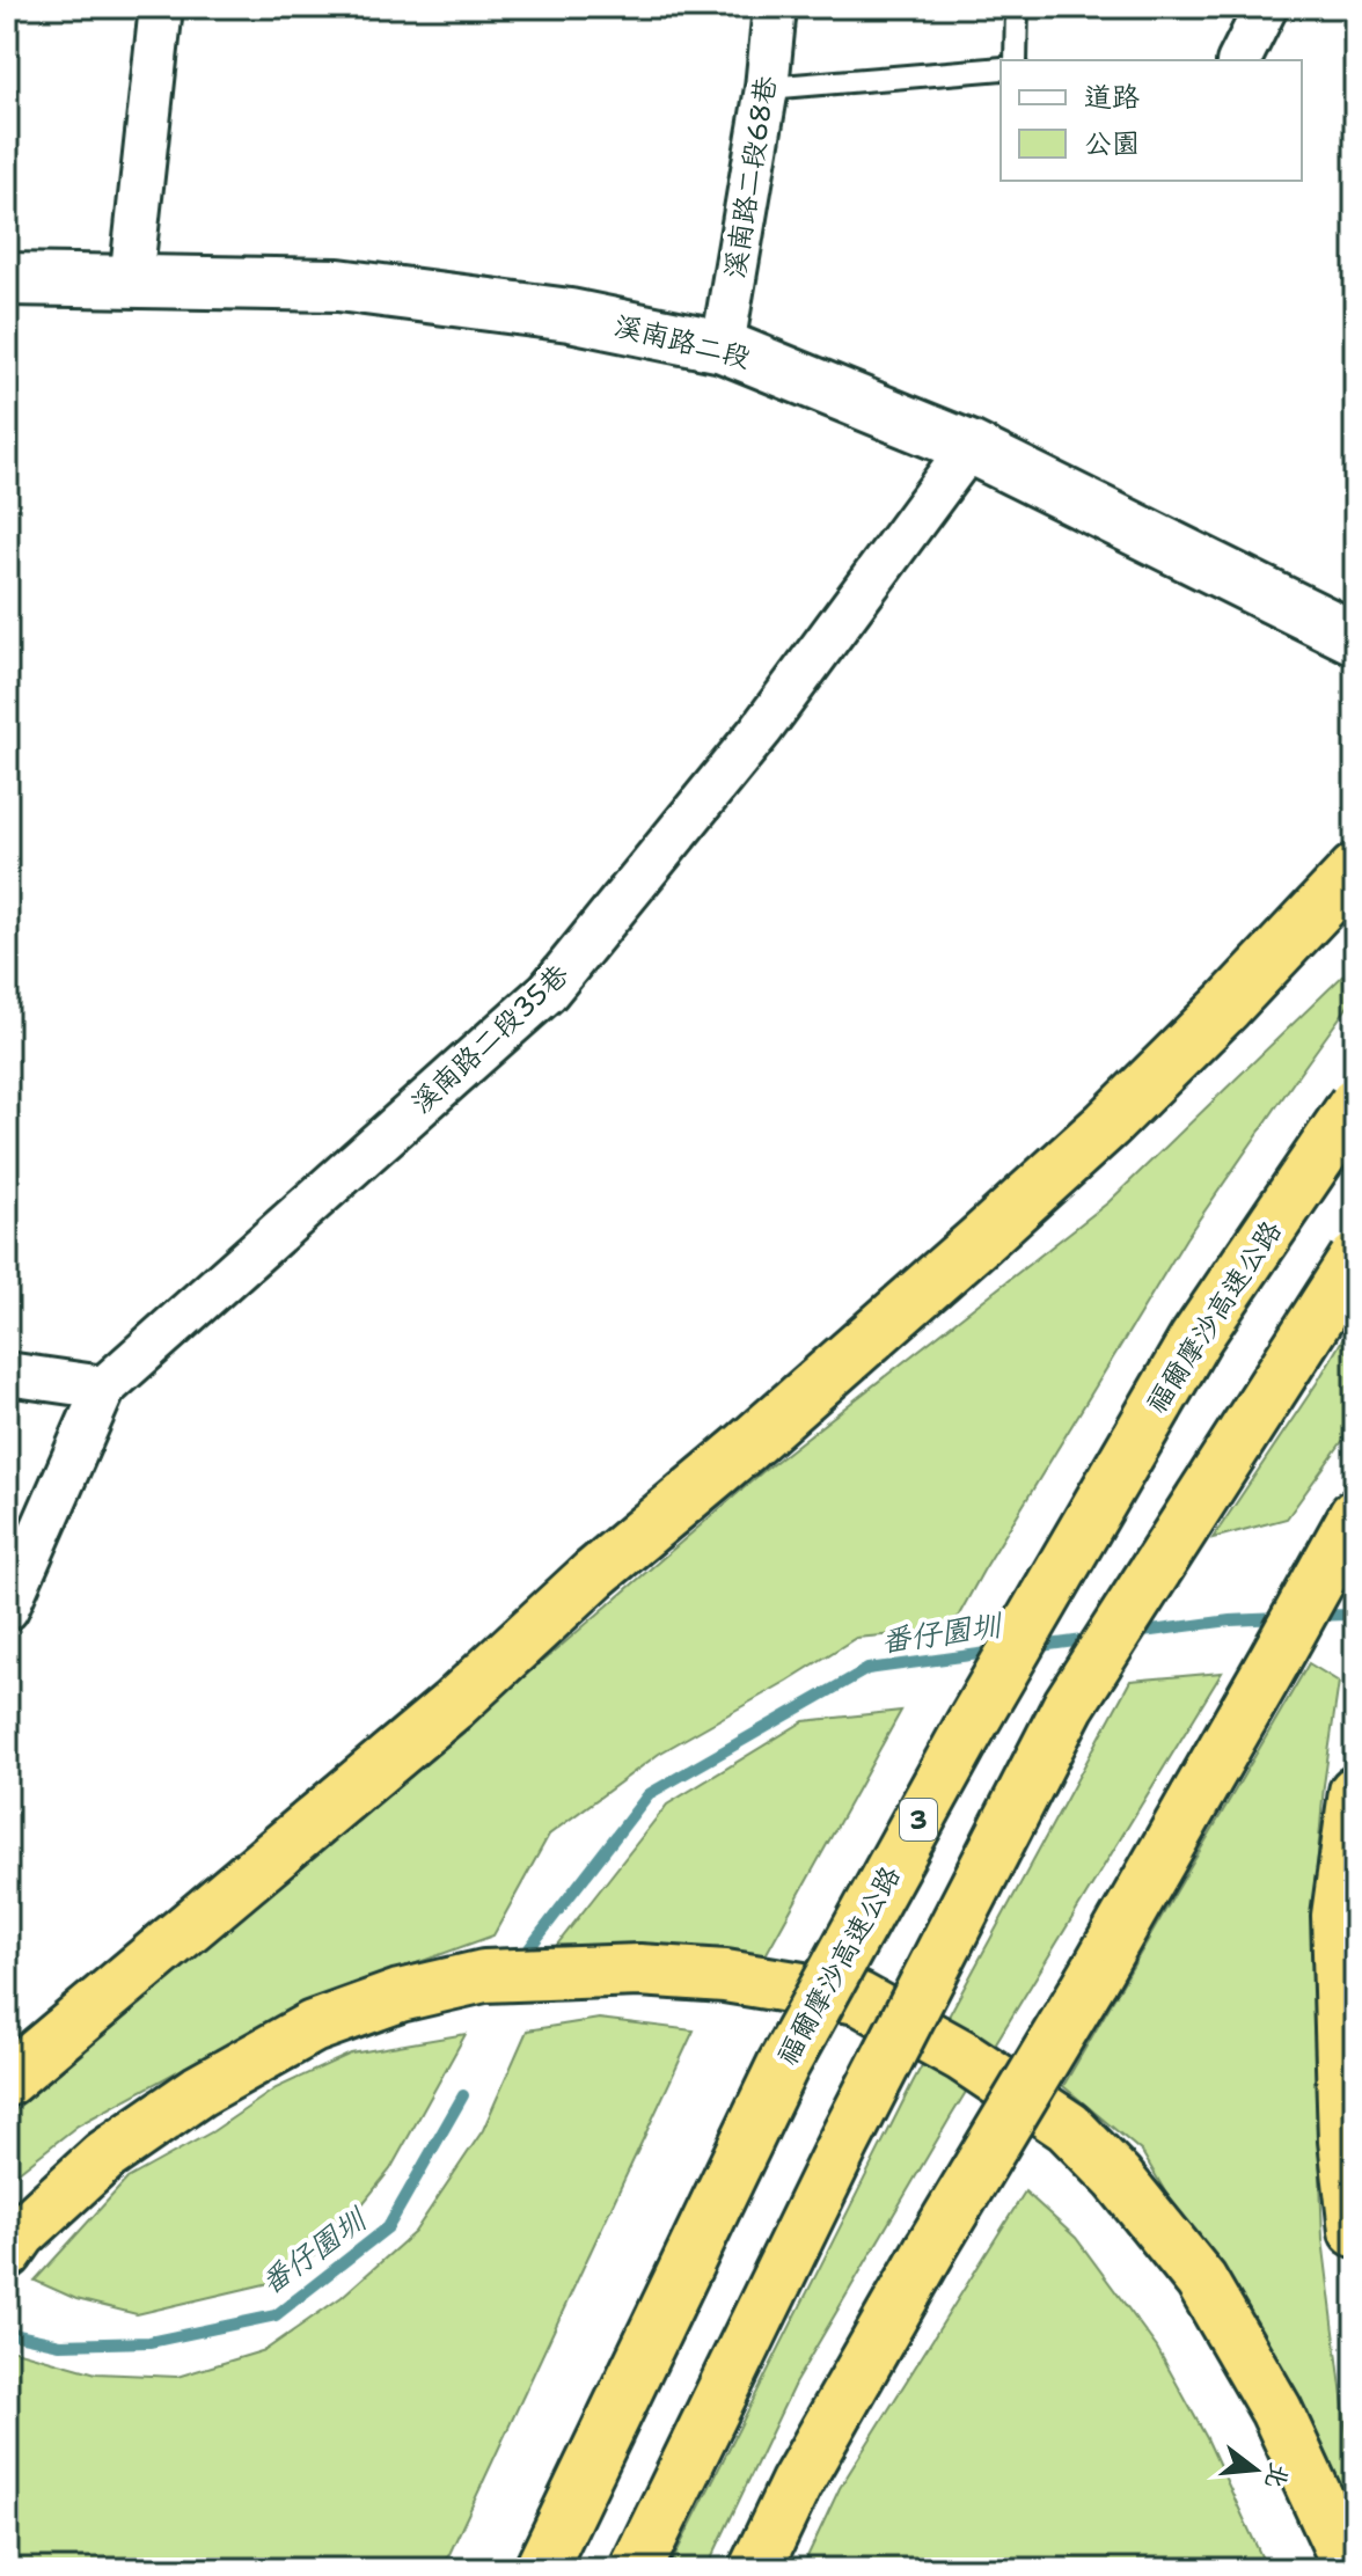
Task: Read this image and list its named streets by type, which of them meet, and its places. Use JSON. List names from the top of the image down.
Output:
{
  "streets": {
    "highway": ["福爾摩沙高速公路", "3"],
    "main road": ["溪南路二段"],
    "street": ["溪南路二段68巷", "溪南路二段35巷"]
  },
  "crossings": [
    ["溪南路二段68巷", "溪南路二段"],
    ["溪南路二段", "溪南路二段35巷"]
  ],
  "water": ["番仔園圳"],
  "legend": ["道路", "公園"],
  "north": "right"
}
